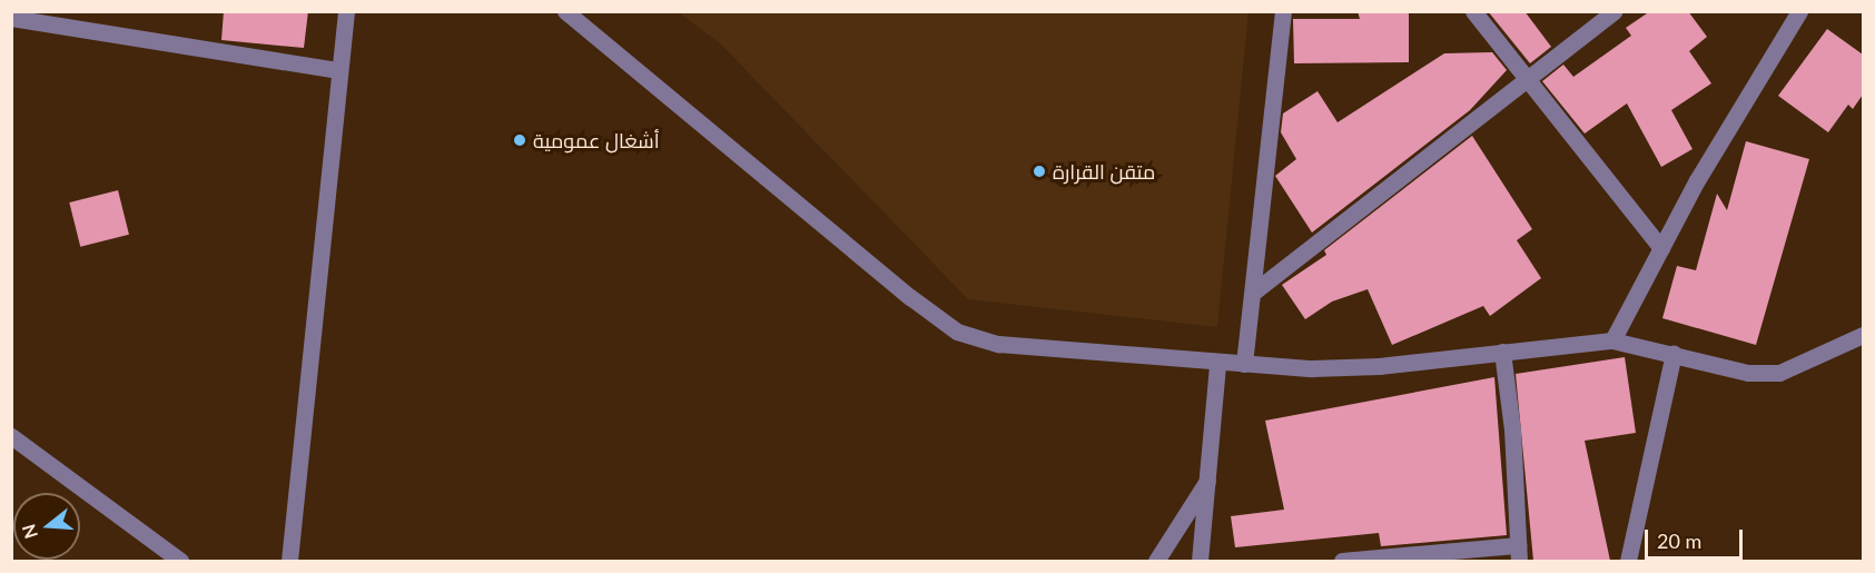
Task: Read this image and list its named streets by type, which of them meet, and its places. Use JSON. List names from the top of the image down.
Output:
{
  "places": ["أشغال عمومية", "متقن القرارة"],
  "scale_bar": "20 m",
  "north": "left"
}
